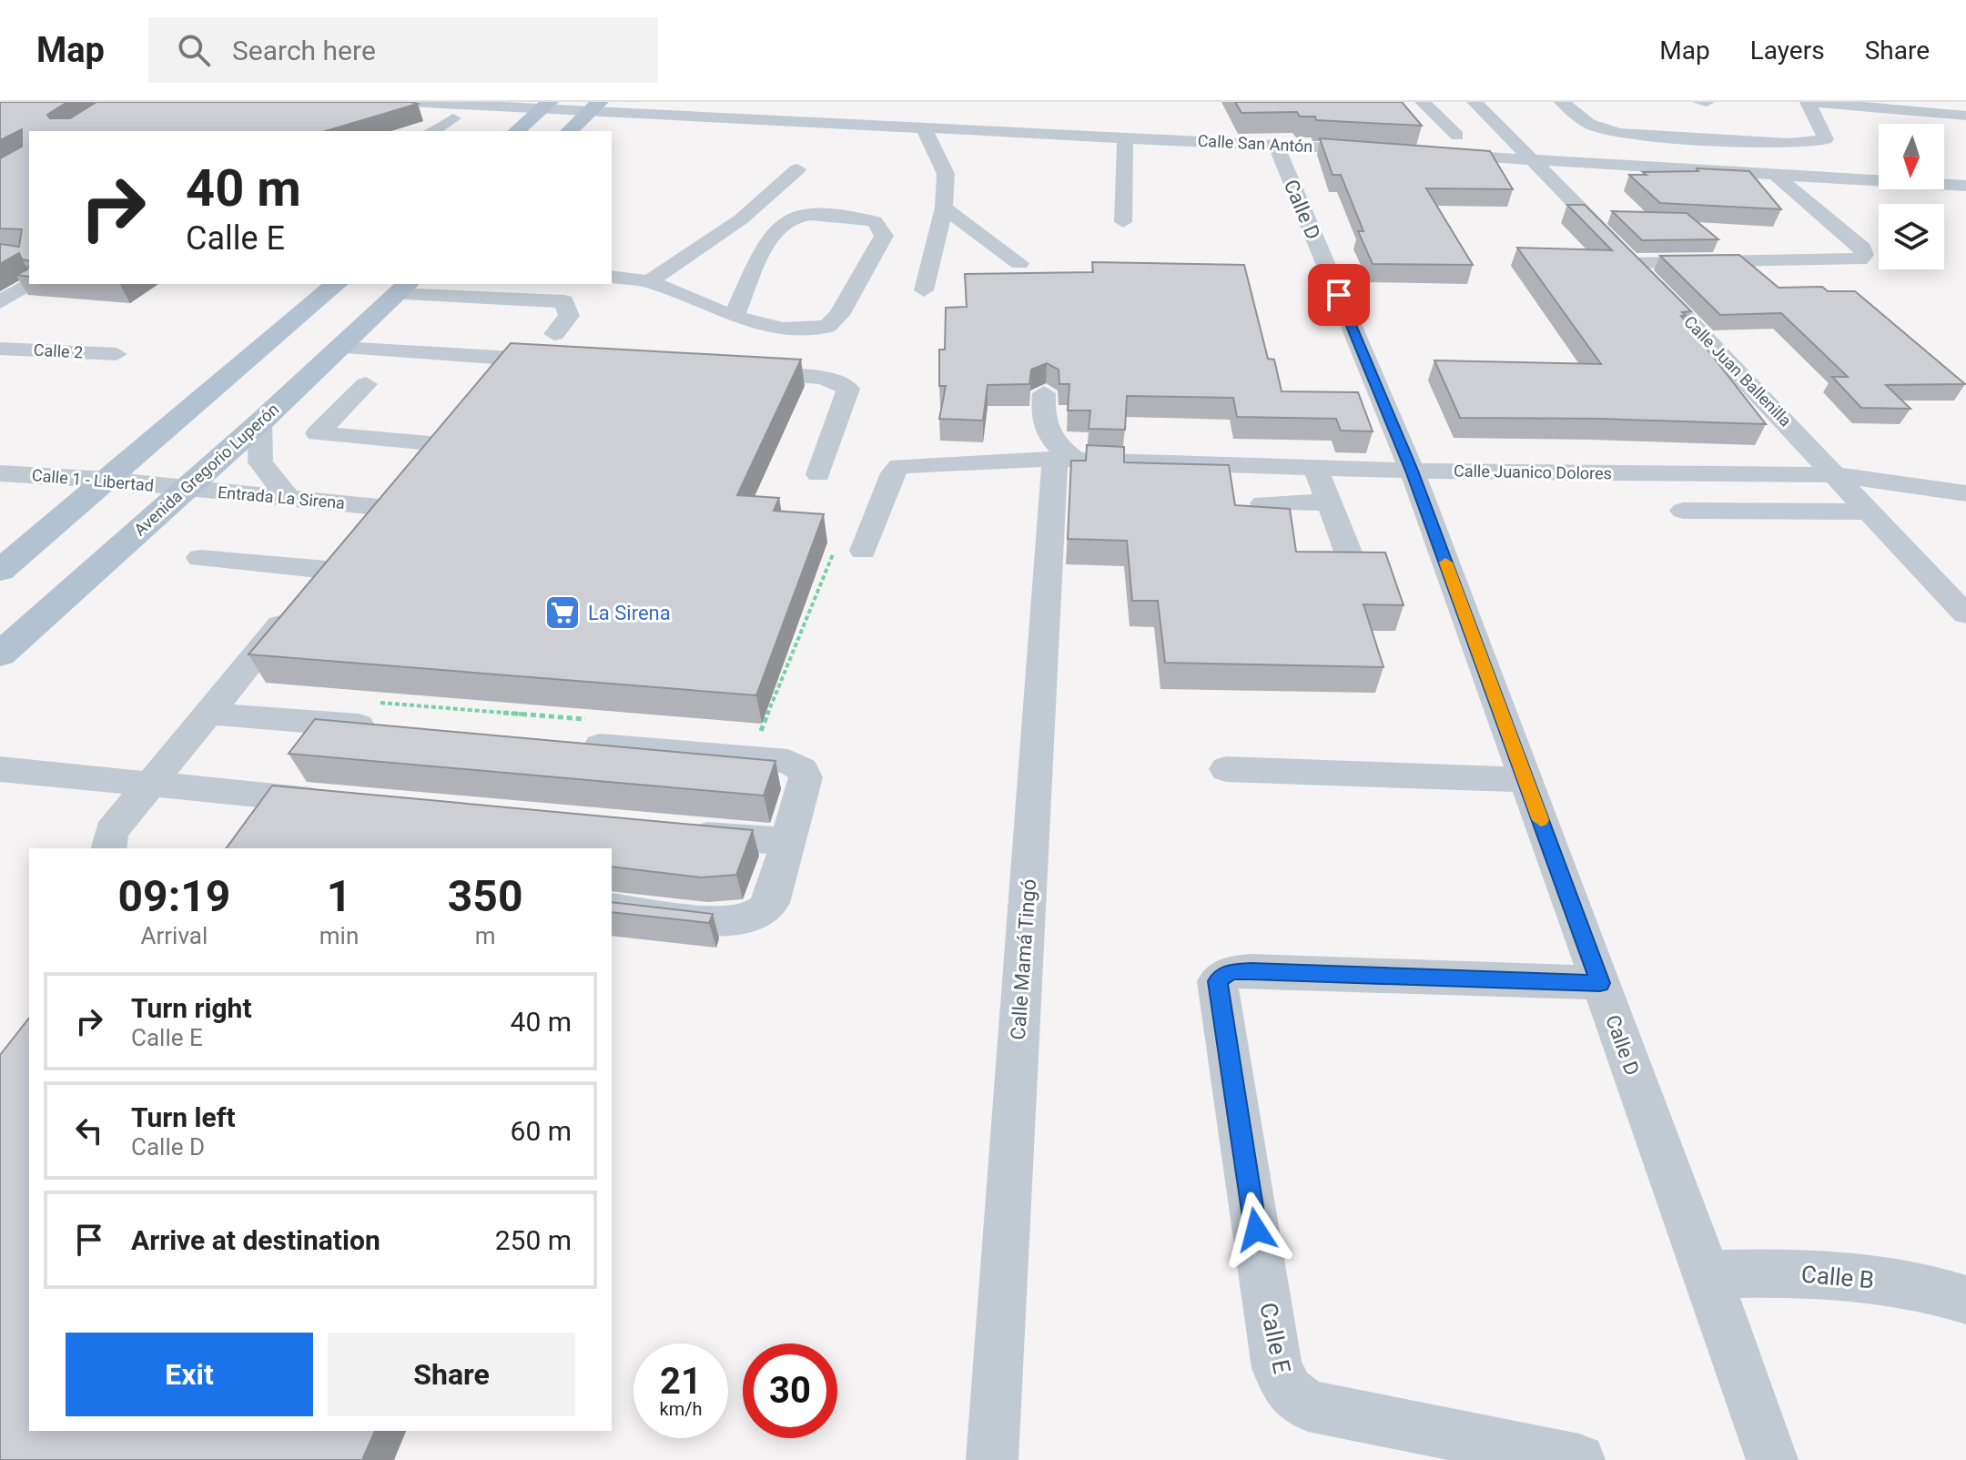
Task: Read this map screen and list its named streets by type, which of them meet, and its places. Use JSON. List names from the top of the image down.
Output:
{
  "streets": {
    "main road": ["Avenida Gregorio Luperón"],
    "street": [
      "Calle San Antón",
      "Calle D",
      "Calle 2",
      "Calle Juan Ballenilla",
      "Calle Juanico Dolores",
      "Calle 1 - Libertad",
      "Entrada La Sirena",
      "Calle Mamá Tingó",
      "Calle B",
      "Calle E"
    ]
  },
  "crossings": [
    ["Calle San Antón", "Calle D"],
    ["Calle D", "Calle Juanico Dolores"],
    ["Calle D", "Calle B"],
    ["Calle D", "Calle E"],
    ["Calle Juan Ballenilla", "Calle Juanico Dolores"],
    ["Avenida Gregorio Luperón", "Calle 1 - Libertad"],
    ["Avenida Gregorio Luperón", "Entrada La Sirena"],
    ["Calle Juanico Dolores", "Calle Mamá Tingó"],
    ["Calle 1 - Libertad", "Entrada La Sirena"]
  ],
  "places": {
    "supermarket": ["La Sirena"]
  },
  "north": "bottom",
  "page": {
    "header": "Map",
    "search": "Search here",
    "nav": ["Map", "Layers", "Share"],
    "turn": ["40 m", "Calle E"],
    "eta": [
      "09:19",
      "Arrival",
      "1",
      "min",
      "350",
      "m"
    ],
    "list": [
      {
        "name": "Turn right",
        "note": "Calle E",
        "value": "40 m"
      },
      {
        "name": "Turn left",
        "note": "Calle D",
        "value": "60 m"
      },
      {
        "name": "Arrive at destination",
        "value": "250 m"
      }
    ],
    "buttons": ["Exit", "Share"],
    "speed": "21 km/h",
    "limit": "30"
  }
}
